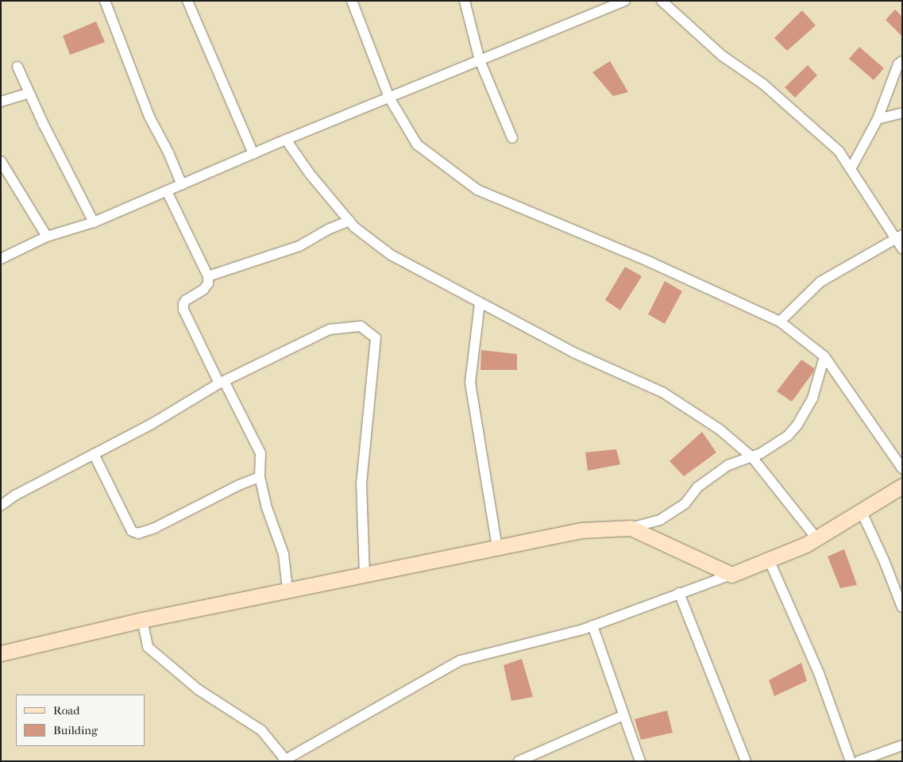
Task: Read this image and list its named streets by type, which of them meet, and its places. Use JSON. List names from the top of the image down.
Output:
{
  "legend": ["Road", "Building"]
}
